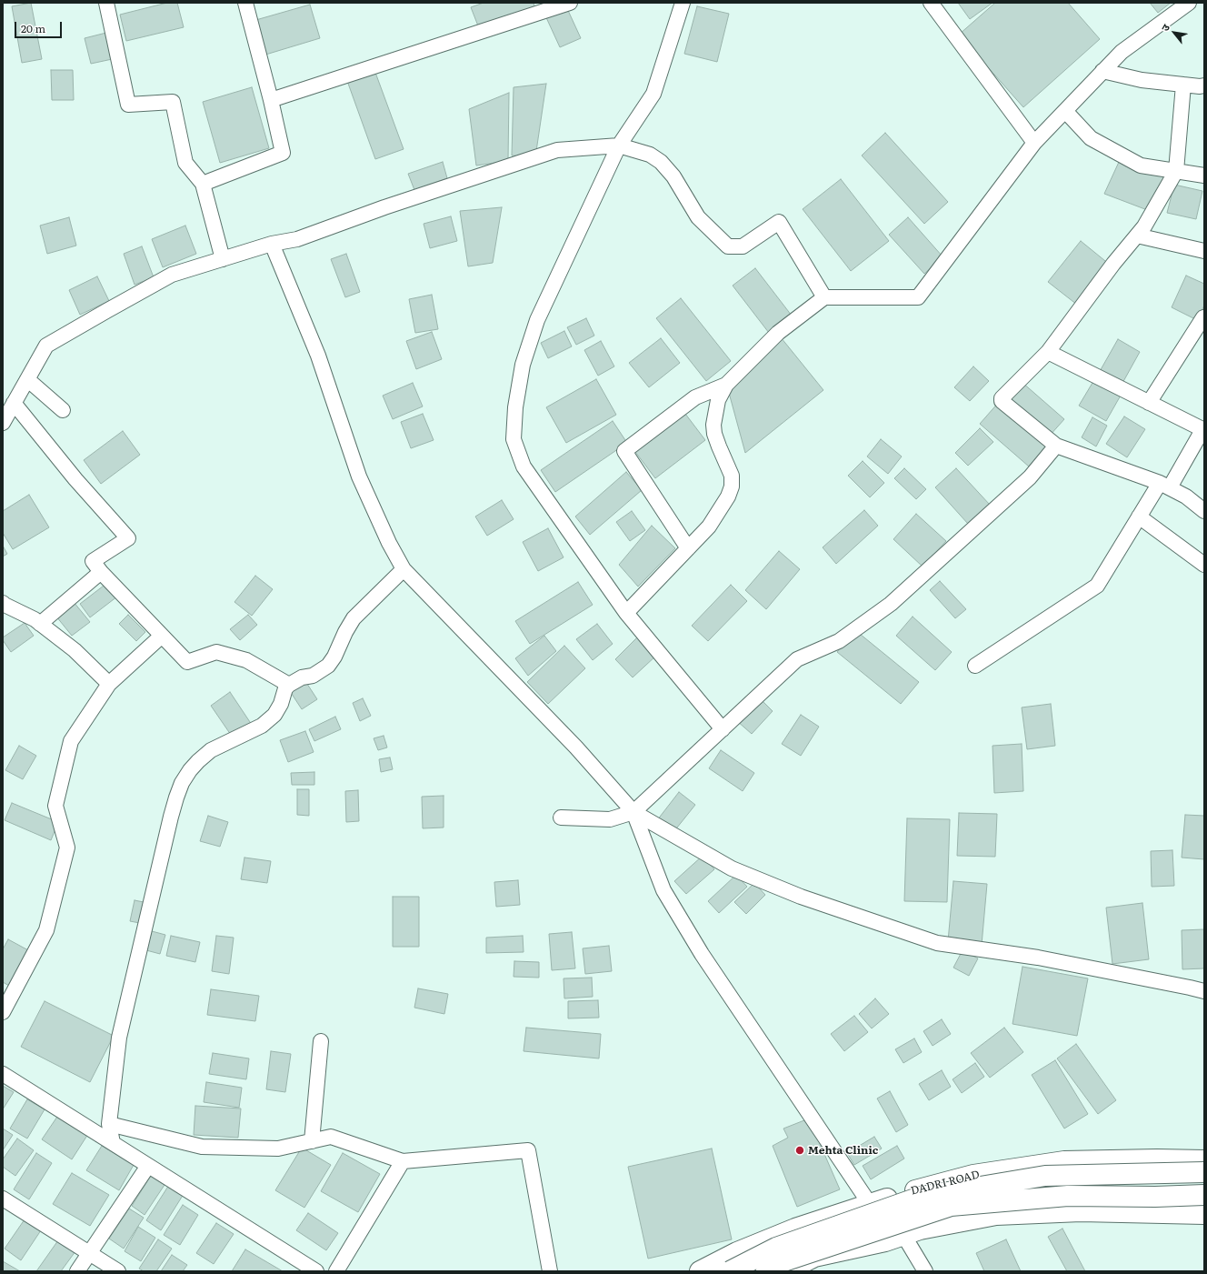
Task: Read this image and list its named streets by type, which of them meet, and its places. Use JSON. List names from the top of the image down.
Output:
{
  "streets": {
    "main road": ["DADRI ROAD"]
  },
  "places": ["Mehta Clinic"],
  "scale_bar": "20 m",
  "north": "top left"
}
